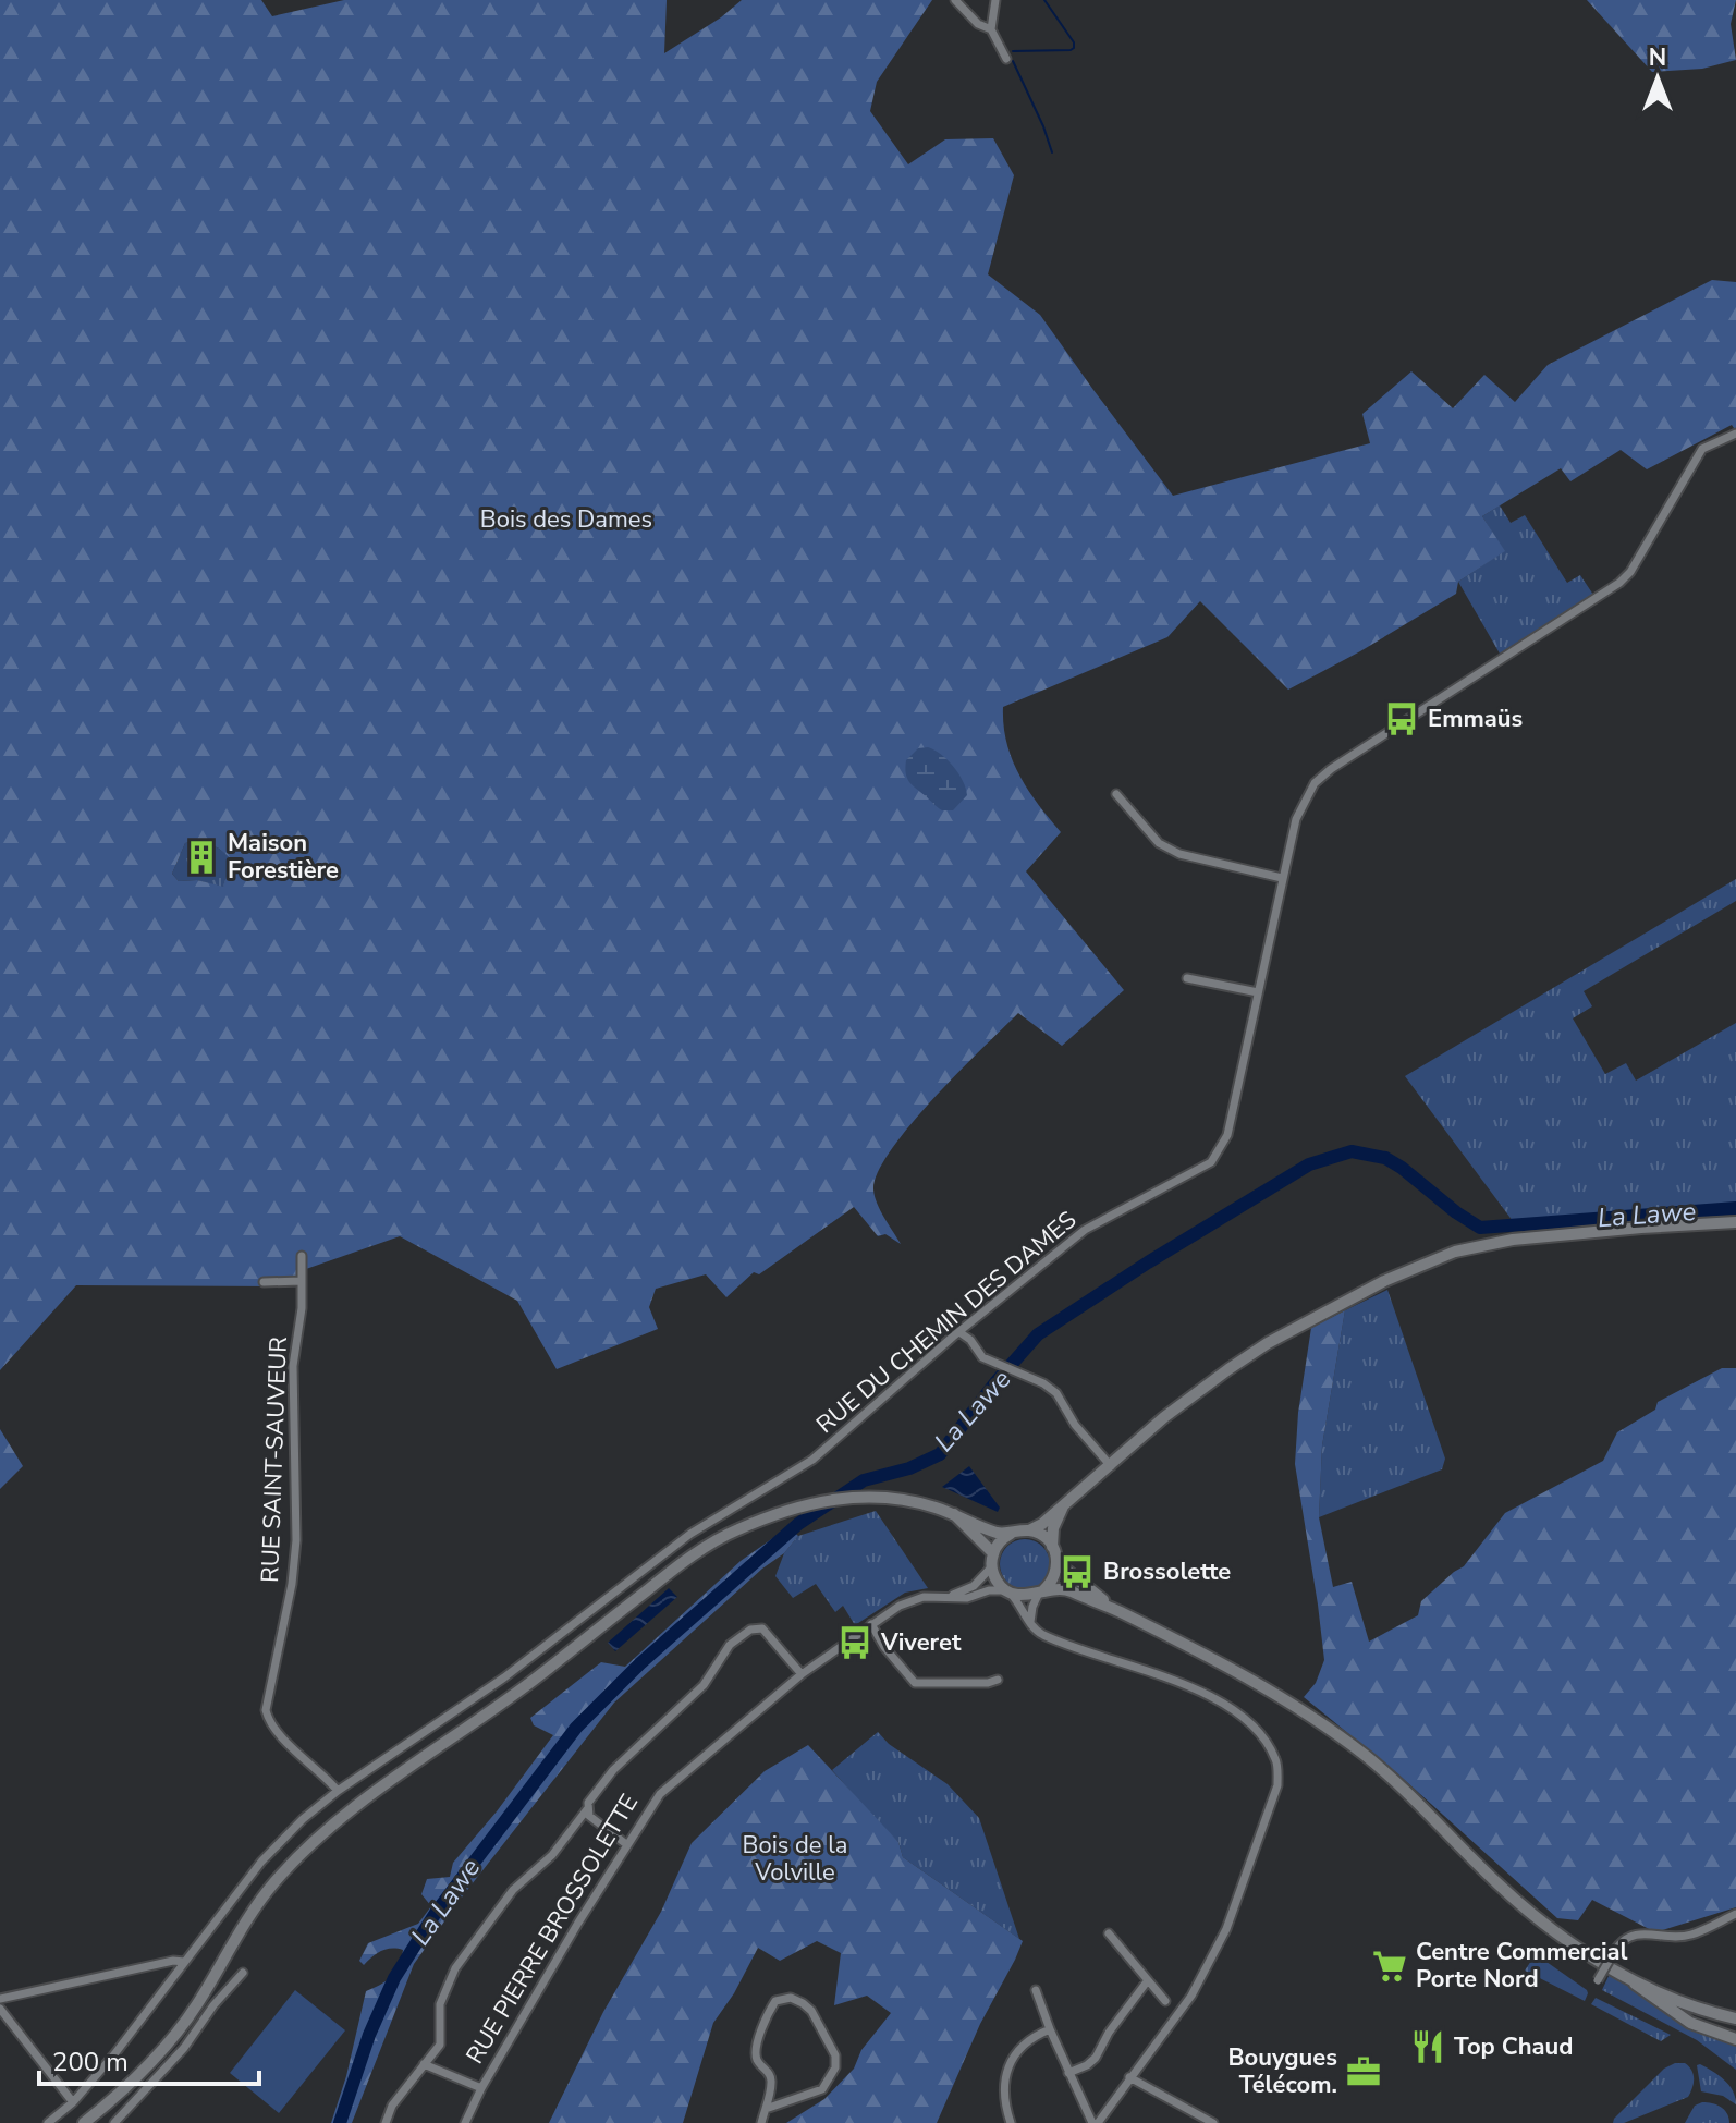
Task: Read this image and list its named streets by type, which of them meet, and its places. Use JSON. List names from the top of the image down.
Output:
{
  "streets": {
    "street": ["RUE DU CHEMIN DES DAMES", "RUE SAINT-SAUVEUR", "RUE PIERRE BROSSOLETTE"]
  },
  "crossings": [
    ["RUE DU CHEMIN DES DAMES", "RUE SAINT-SAUVEUR"]
  ],
  "water": ["La Lawe"],
  "parks": ["Bois des Dames", "Bois de la Volville"],
  "places": {
    "bus stop": ["Emmaüs", "Brossolette", "Viveret"],
    "building": ["Maison Forestière"],
    "supermarket": ["Centre Commercial Porte Nord"],
    "restaurant": ["Top Chaud"],
    "office": ["Bouygues Télécom."]
  },
  "scale_bar": "200 m",
  "north": "top"
}
